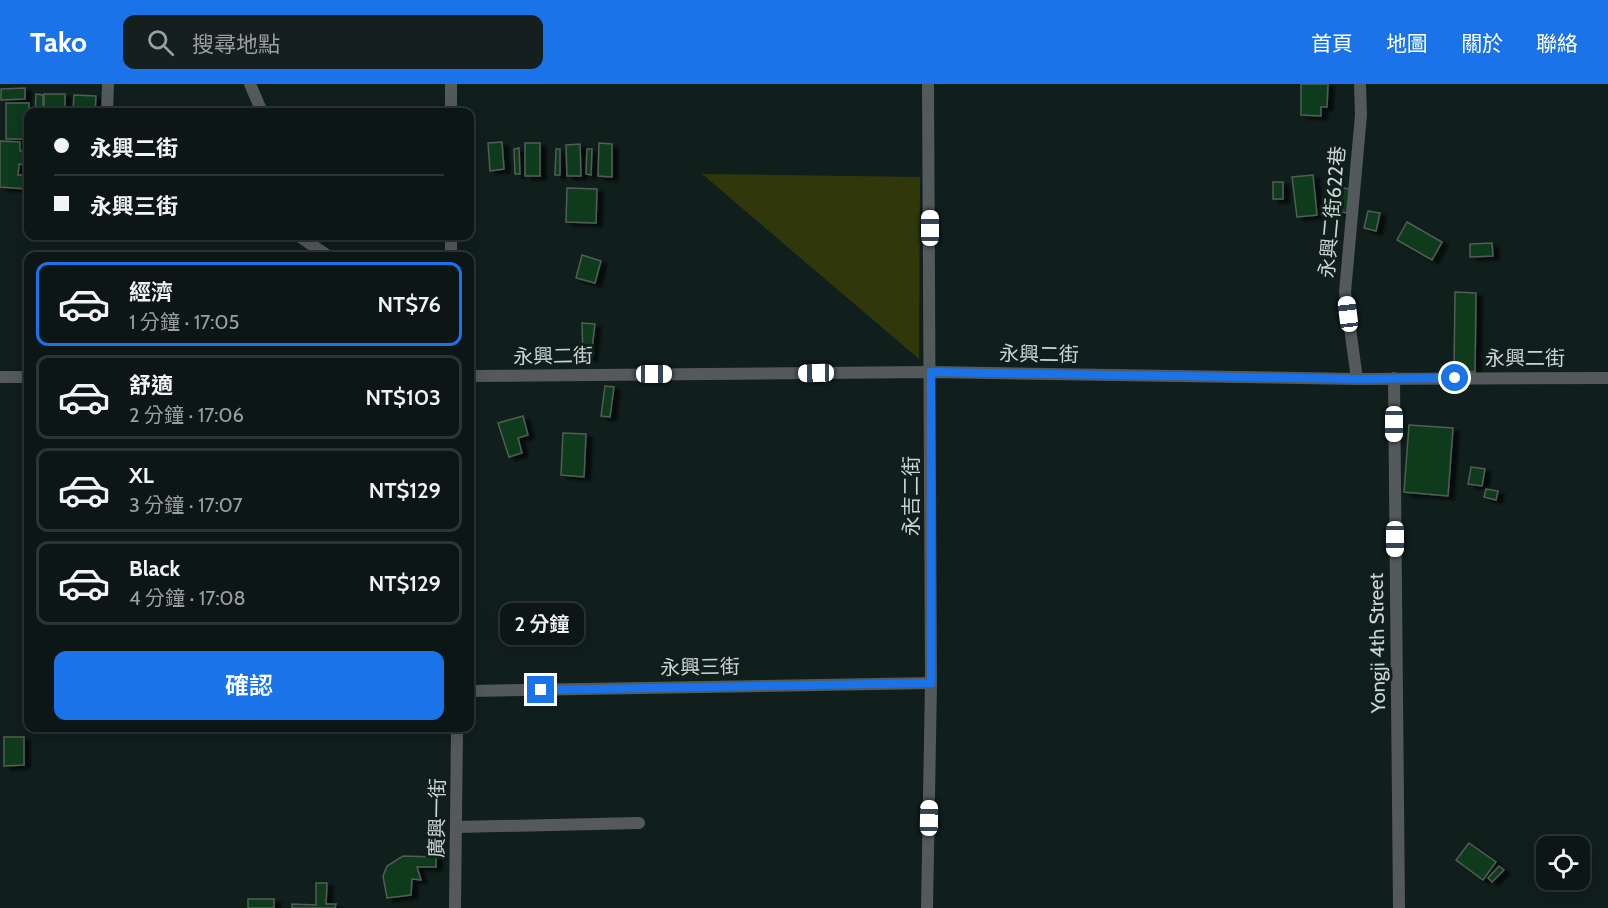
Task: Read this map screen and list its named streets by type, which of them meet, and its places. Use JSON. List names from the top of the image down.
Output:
{
  "streets": {
    "street": [
      "永興二街622巷",
      "永興二街",
      "永吉二街",
      "Yongji 4th Street",
      "永興三街",
      "廣興一街"
    ]
  },
  "crossings": [
    ["永興二街622巷", "永興二街"],
    ["永興二街", "永吉二街"],
    ["永興二街", "Yongji 4th Street"],
    ["永吉二街", "永興三街"]
  ],
  "page": {
    "header": "Tako",
    "search": "搜尋地點",
    "nav": [
      "首頁",
      "地圖",
      "關於",
      "聯絡"
    ],
    "banner": ["永興二街", "永興三街"],
    "list": [
      {
        "name": "經濟",
        "note": "1 分鐘 · 17:05",
        "value": "NT$76"
      },
      {
        "name": "舒適",
        "note": "2 分鐘 · 17:06",
        "value": "NT$103"
      },
      {
        "name": "XL",
        "note": "3 分鐘 · 17:07",
        "value": "NT$129"
      },
      {
        "name": "Black",
        "note": "4 分鐘 · 17:08",
        "value": "NT$129"
      }
    ],
    "bubble": "2 分鐘",
    "buttons": "確認"
  }
}
